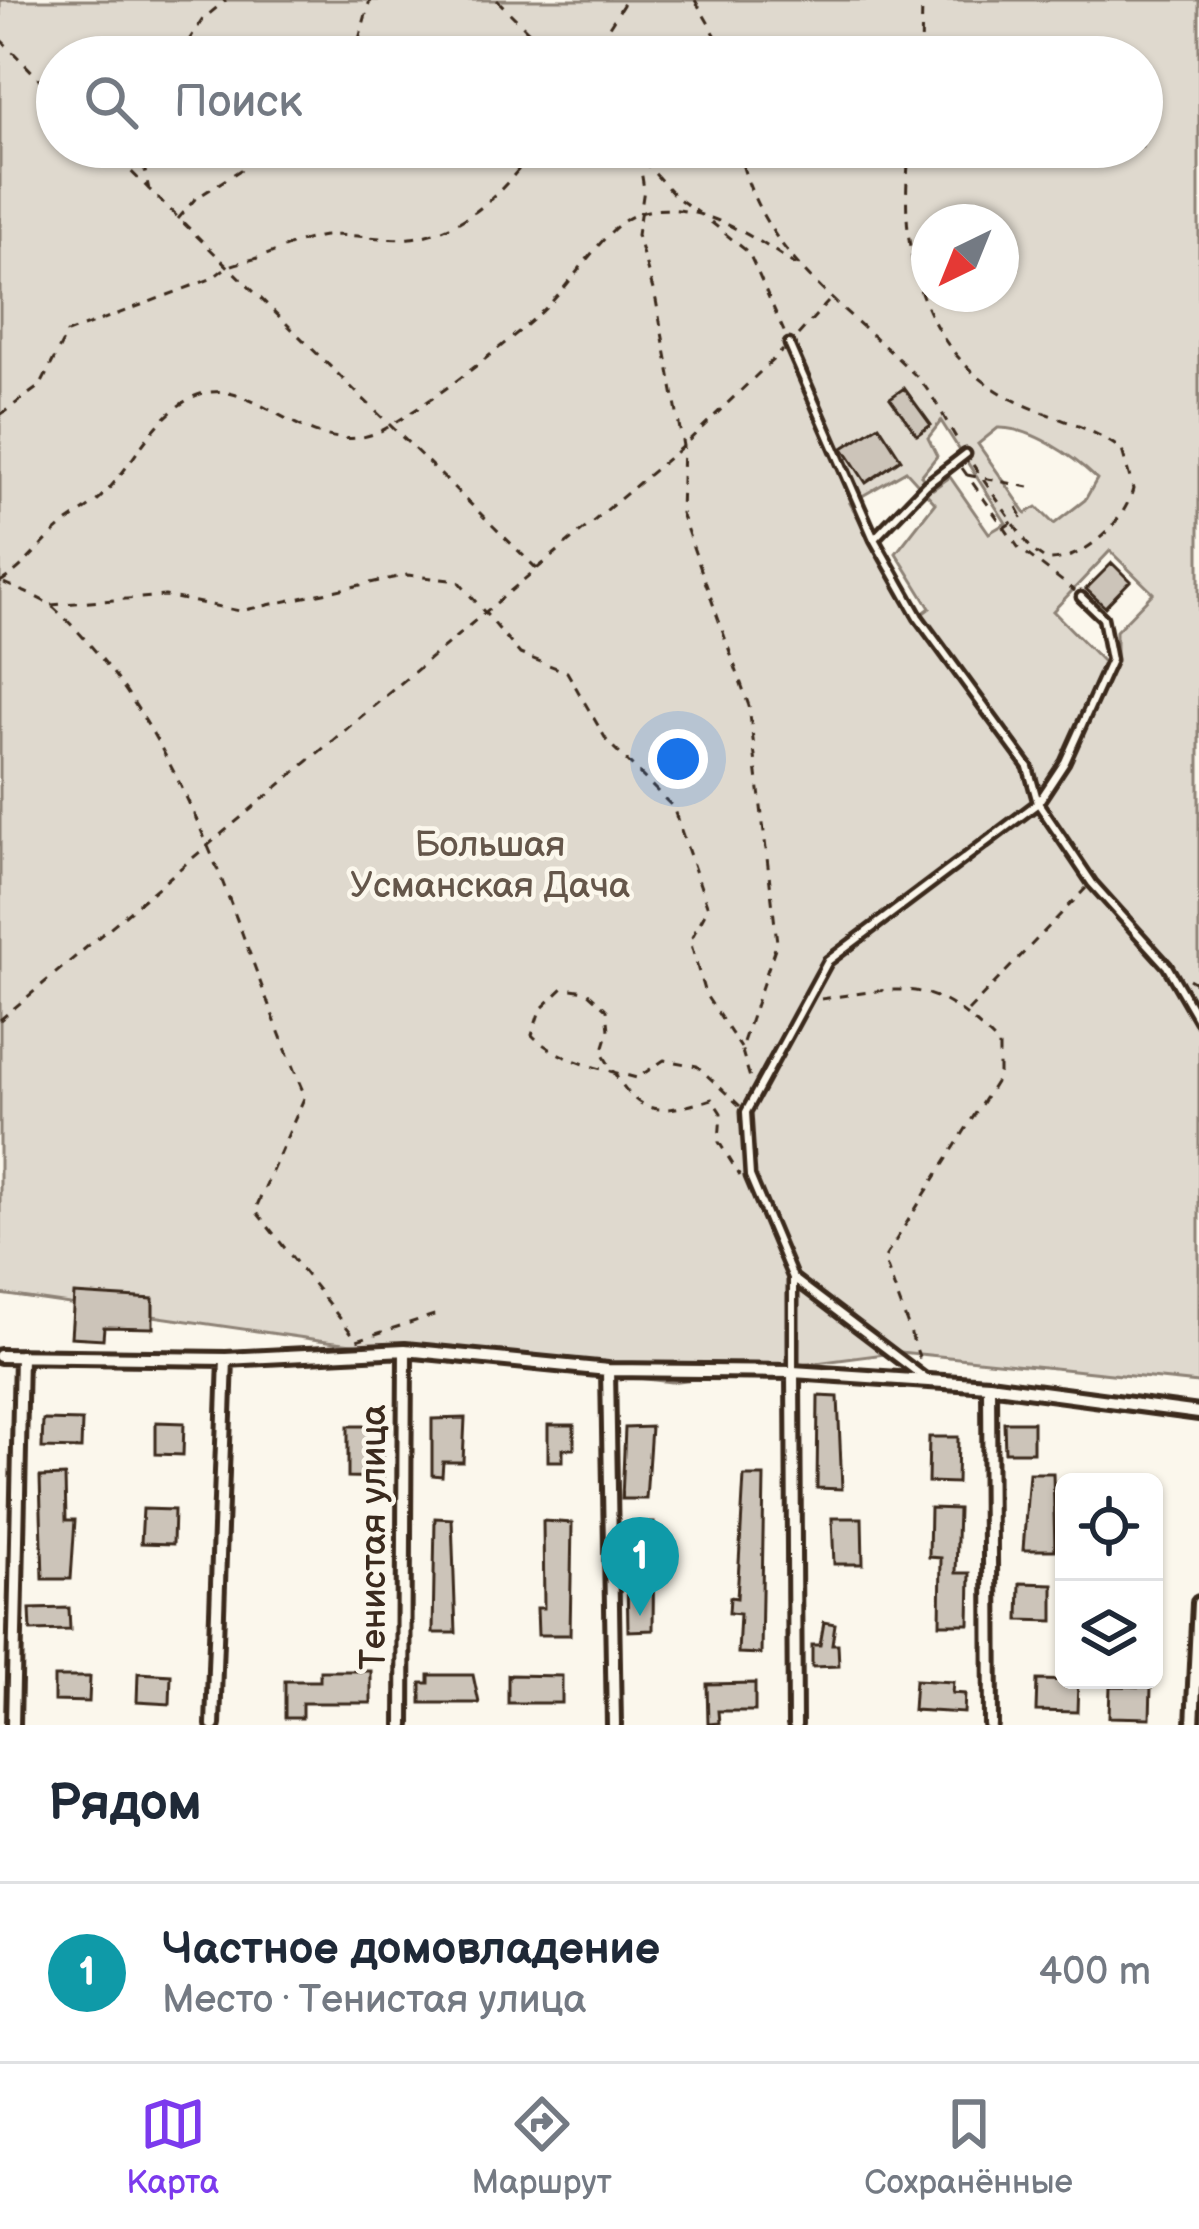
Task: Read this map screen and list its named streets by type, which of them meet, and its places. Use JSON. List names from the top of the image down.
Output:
{
  "streets": {
    "street": ["Тенистая улица"]
  },
  "parks": ["Большая Усманская Дача"],
  "north": "bottom left",
  "page": {
    "search": "Поиск",
    "pins": "1",
    "heading": "Рядом",
    "list": [
      {
        "mark": "1",
        "name": "Частное домовладение",
        "note": "Место · Тенистая улица",
        "value": "400 m"
      }
    ],
    "nav": ["Карта", "Маршрут", "Сохранённые"]
  }
}
